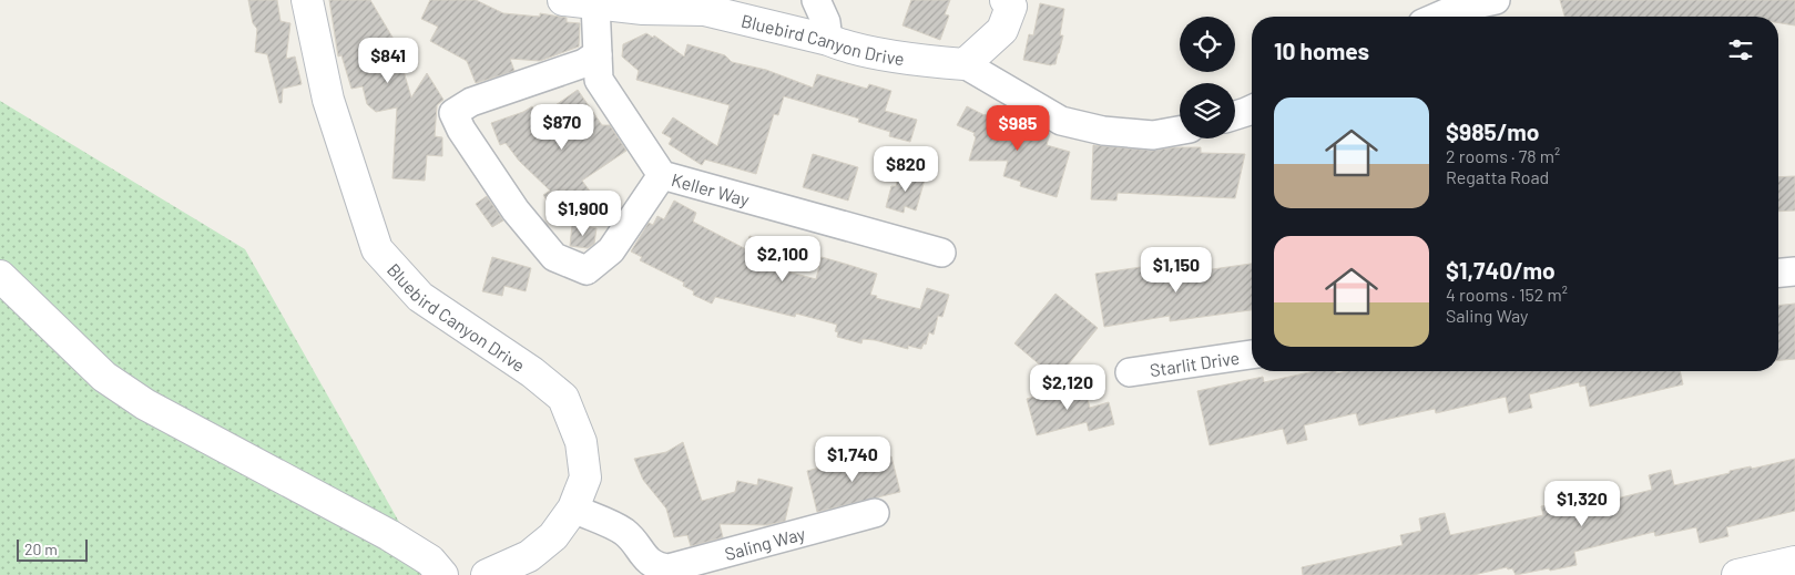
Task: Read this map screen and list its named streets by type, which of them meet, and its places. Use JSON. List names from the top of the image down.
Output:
{
  "streets": {
    "street": [
      "Bluebird Canyon Drive",
      "Keller Way",
      "Starlit Drive",
      "Saling Way"
    ]
  },
  "crossings": [
    ["Bluebird Canyon Drive", "Keller Way"],
    ["Bluebird Canyon Drive", "Saling Way"]
  ],
  "scale_bar": "20 m",
  "page": {
    "heading": "10 homes",
    "price": [
      "$841",
      "$870",
      "$985",
      "$820",
      "$1,900",
      "$2,100",
      "$1,150",
      "$2,120",
      "$1,740",
      "$1,320"
    ],
    "list": [
      {
        "name": "$985/mo",
        "note": "2 rooms · 78 m² · Regatta Road"
      },
      {
        "name": "$1,740/mo",
        "note": "4 rooms · 152 m² · Saling Way"
      }
    ],
    "scale": "20 m"
  }
}
